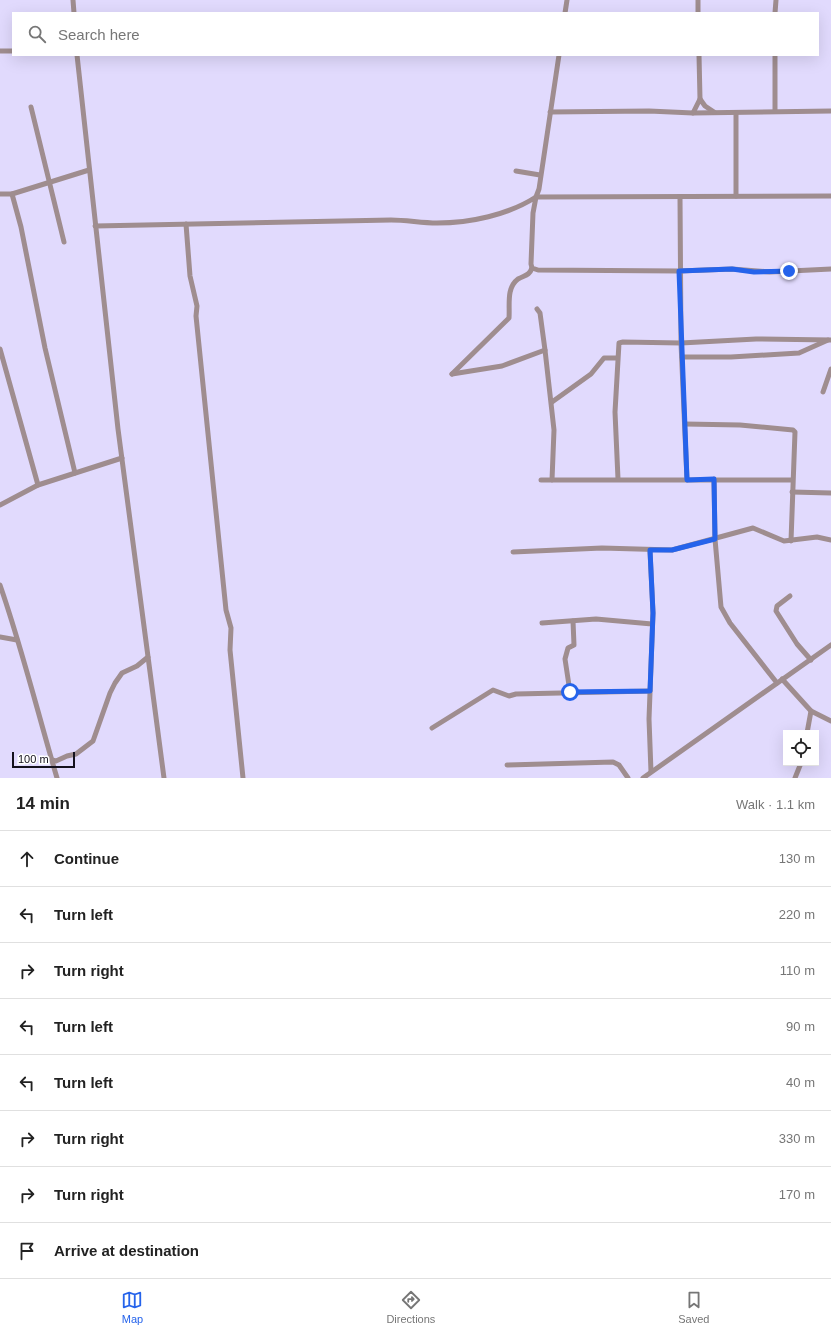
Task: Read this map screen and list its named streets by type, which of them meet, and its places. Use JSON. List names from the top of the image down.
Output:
{
  "scale_bar": "100 m",
  "page": {
    "search": "Search here",
    "scale": "100 m",
    "heading": ["14 min", "Walk · 1.1 km"],
    "list": [
      ["Continue", "130 m"],
      ["Turn left", "220 m"],
      ["Turn right", "110 m"],
      ["Turn left", "90 m"],
      ["Turn left", "40 m"],
      ["Turn right", "330 m"],
      ["Turn right", "170 m"],
      "Arrive at destination"
    ],
    "nav": ["Map", "Directions", "Saved"]
  }
}
